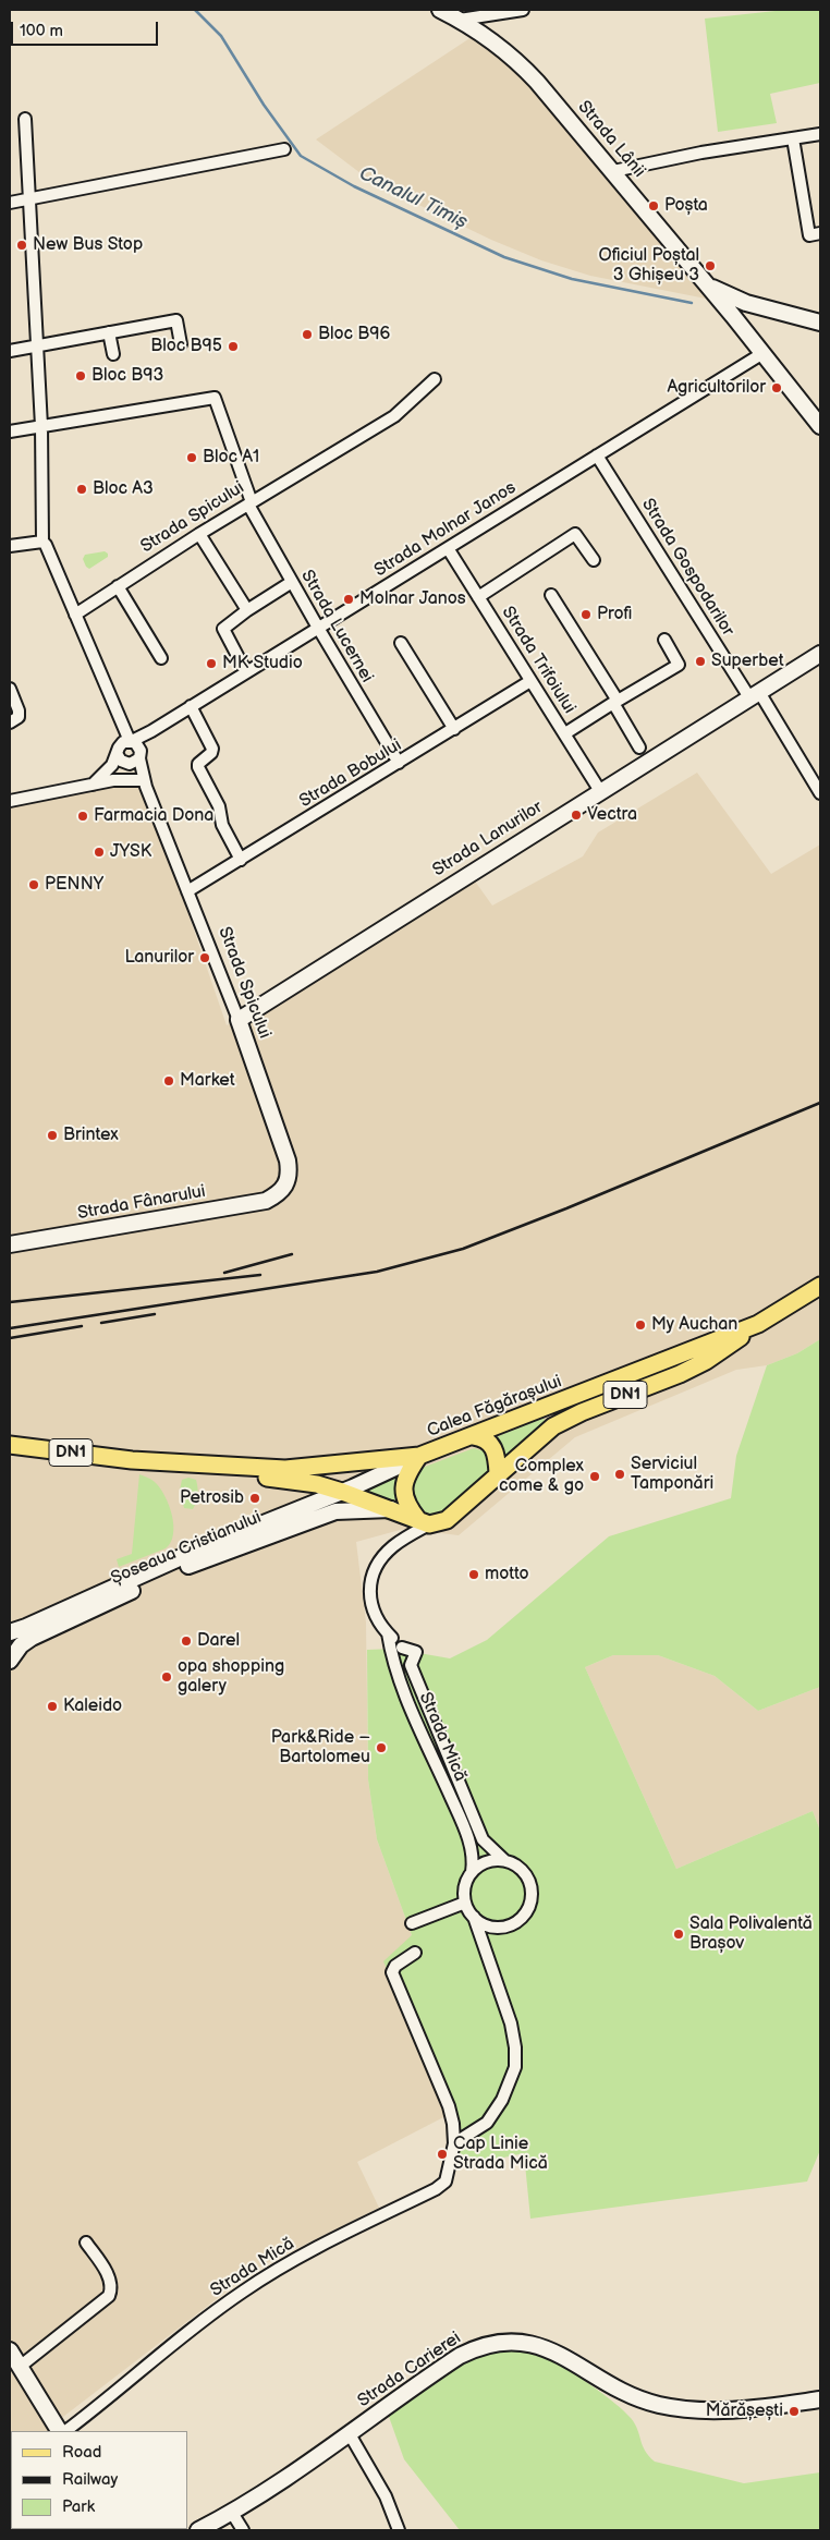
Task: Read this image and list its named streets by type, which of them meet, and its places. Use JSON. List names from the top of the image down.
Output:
{
  "streets": {
    "main road": ["DN1", "Calea Făgărașului"],
    "street": [
      "Strada Lânii",
      "Strada Spicului",
      "Strada Molnar Janos",
      "Strada Gospodarilor",
      "Strada Lucernei",
      "Strada Trifoiului",
      "Strada Bobului",
      "Strada Lanurilor",
      "Strada Fânarului",
      "Șoseaua Cristianului",
      "Strada Mică",
      "Strada Carierei"
    ]
  },
  "crossings": [
    ["Strada Lânii", "Strada Molnar Janos"],
    ["Strada Spicului", "Strada Lucernei"],
    ["Strada Spicului", "Strada Bobului"],
    ["Strada Spicului", "Strada Lanurilor"],
    ["Strada Spicului", "Strada Fânarului"],
    ["Strada Molnar Janos", "Strada Gospodarilor"],
    ["Strada Molnar Janos", "Strada Lucernei"],
    ["Strada Molnar Janos", "Strada Trifoiului"],
    ["Strada Gospodarilor", "Strada Lanurilor"],
    ["Strada Lucernei", "Strada Bobului"],
    ["Strada Trifoiului", "Strada Bobului"],
    ["Strada Trifoiului", "Strada Lanurilor"],
    ["DN1", "Calea Făgărașului"],
    ["DN1", "Șoseaua Cristianului"],
    ["Calea Făgărașului", "Șoseaua Cristianului"]
  ],
  "water": ["Canalul Timiș"],
  "places": [
    "Poșta",
    "New Bus Stop",
    "Oficiul Poștal 3 Ghișeu 3",
    "Bloc B96",
    "Bloc B95",
    "Bloc B93",
    "Agricultorilor",
    "Bloc A1",
    "Bloc A3",
    "Molnar Janos",
    "Profi",
    "Superbet",
    "MK Studio",
    "Vectra",
    "Farmacia Dona",
    "JYSK",
    "PENNY",
    "Lanurilor",
    "Market",
    "Brintex",
    "My Auchan",
    "Serviciul Tamponări",
    "Complex come & go",
    "Petrosib",
    "motto",
    "Darel",
    "opa shopping galery",
    "Kaleido",
    "Park&Ride – Bartolomeu",
    "Sala Polivalentă Brașov",
    "Cap Linie Strada Mică",
    "Mărășești"
  ],
  "legend": ["Road", "Railway", "Park"],
  "scale_bar": "100 m"
}
